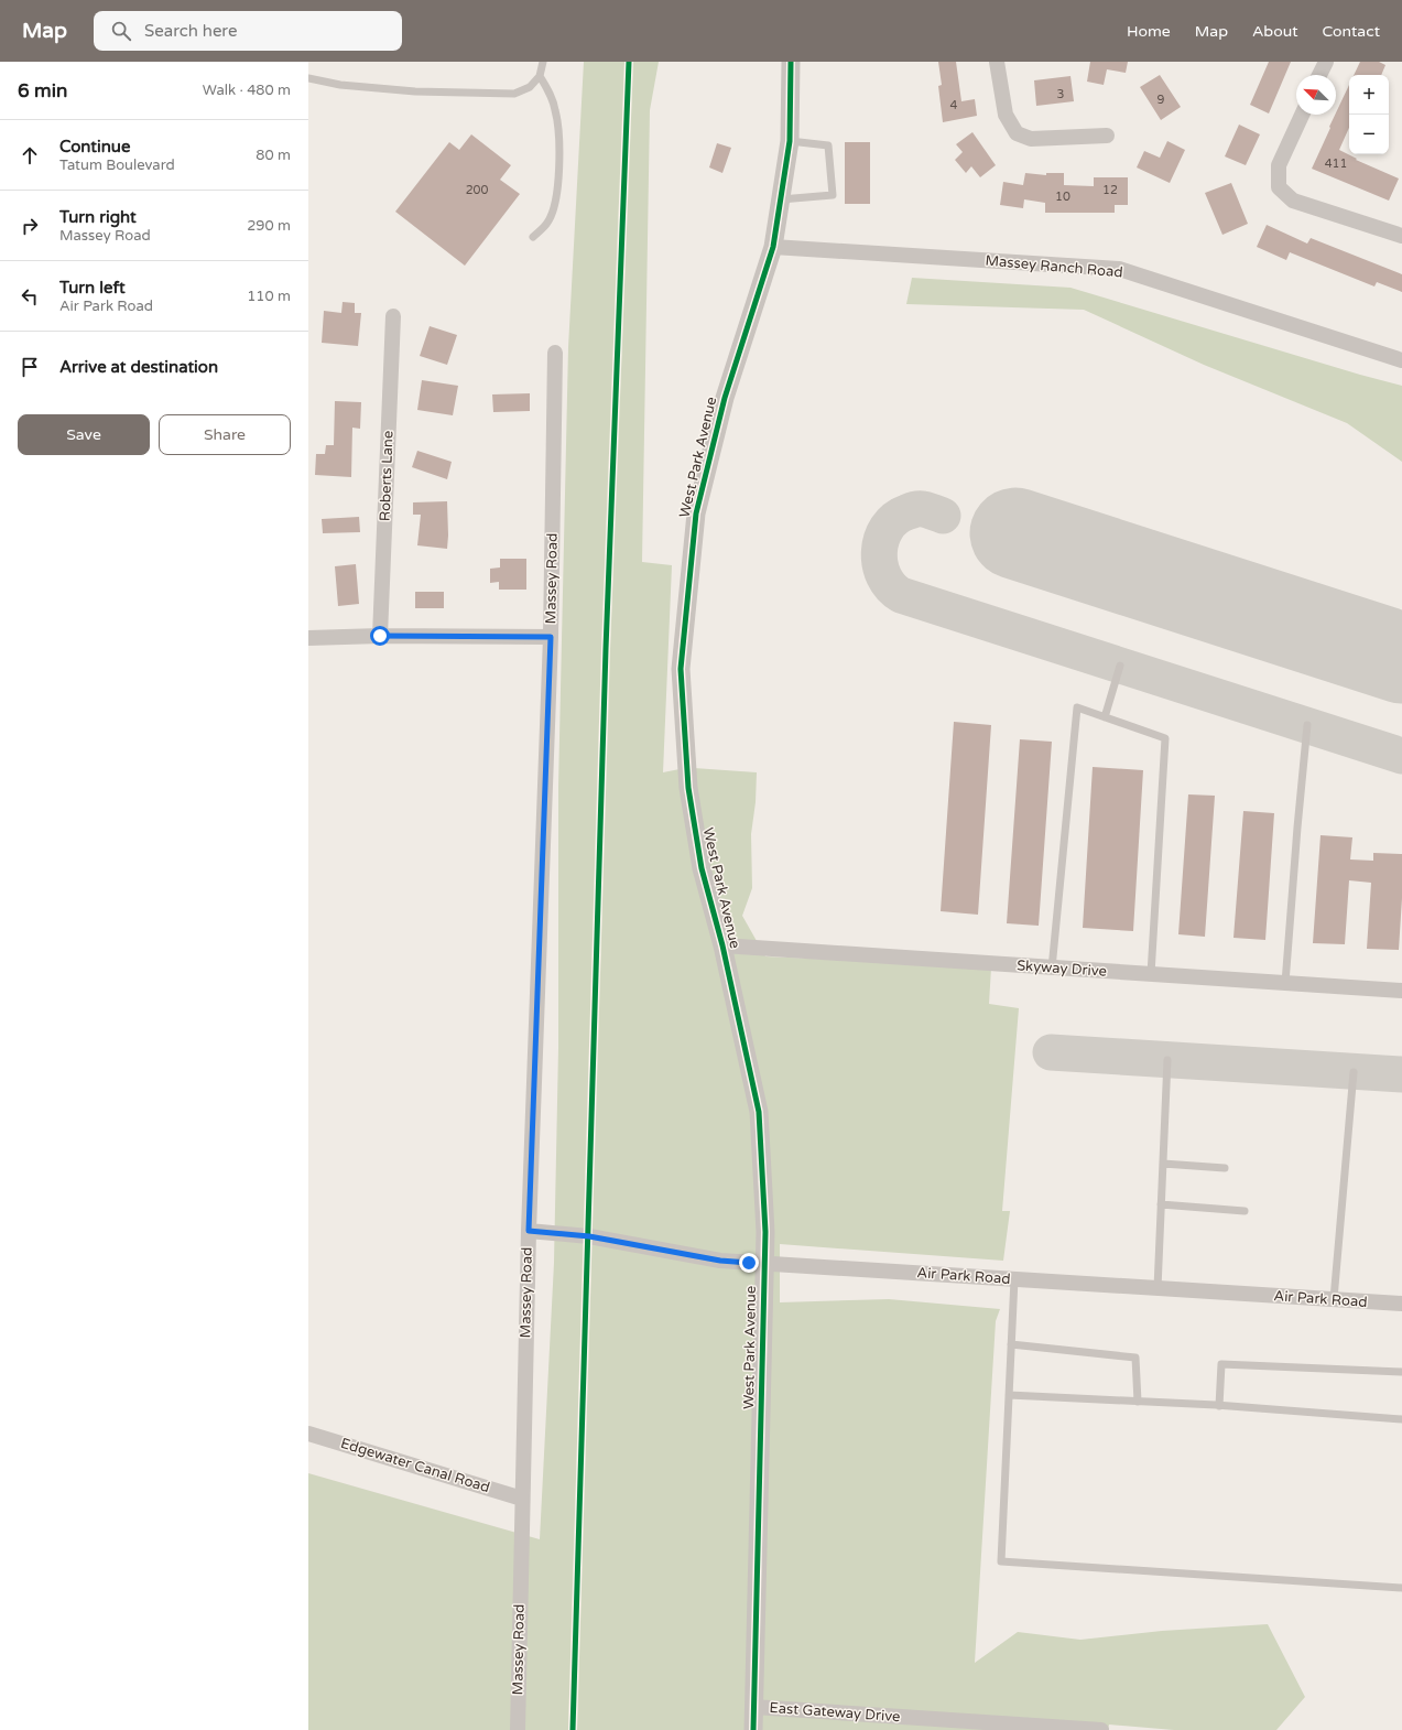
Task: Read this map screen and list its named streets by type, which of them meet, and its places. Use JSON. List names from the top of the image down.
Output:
{
  "streets": {
    "street": [
      "Massey Ranch Road",
      "West Park Avenue",
      "Roberts Lane",
      "Massey Road",
      "Skyway Drive",
      "Air Park Road",
      "Edgewater Canal Road",
      "East Gateway Drive"
    ]
  },
  "crossings": [
    ["Massey Ranch Road", "West Park Avenue"],
    ["West Park Avenue", "Skyway Drive"],
    ["West Park Avenue", "Air Park Road"],
    ["West Park Avenue", "East Gateway Drive"],
    ["Massey Road", "Air Park Road"],
    ["Massey Road", "Edgewater Canal Road"]
  ],
  "house_numbers": [
    "3",
    "9",
    "4",
    "411",
    "200",
    "12",
    "10"
  ],
  "north": "top left",
  "page": {
    "header": "Map",
    "search": "Search here",
    "nav": [
      "Home",
      "Map",
      "About",
      "Contact"
    ],
    "heading": ["6 min", "Walk · 480 m"],
    "map_buttons": ["+", "−"],
    "list": [
      ["Continue", "Tatum Boulevard", "80 m"],
      ["Turn right", "Massey Road", "290 m"],
      ["Turn left", "Air Park Road", "110 m"],
      "Arrive at destination"
    ],
    "buttons": ["Save", "Share"]
  }
}
